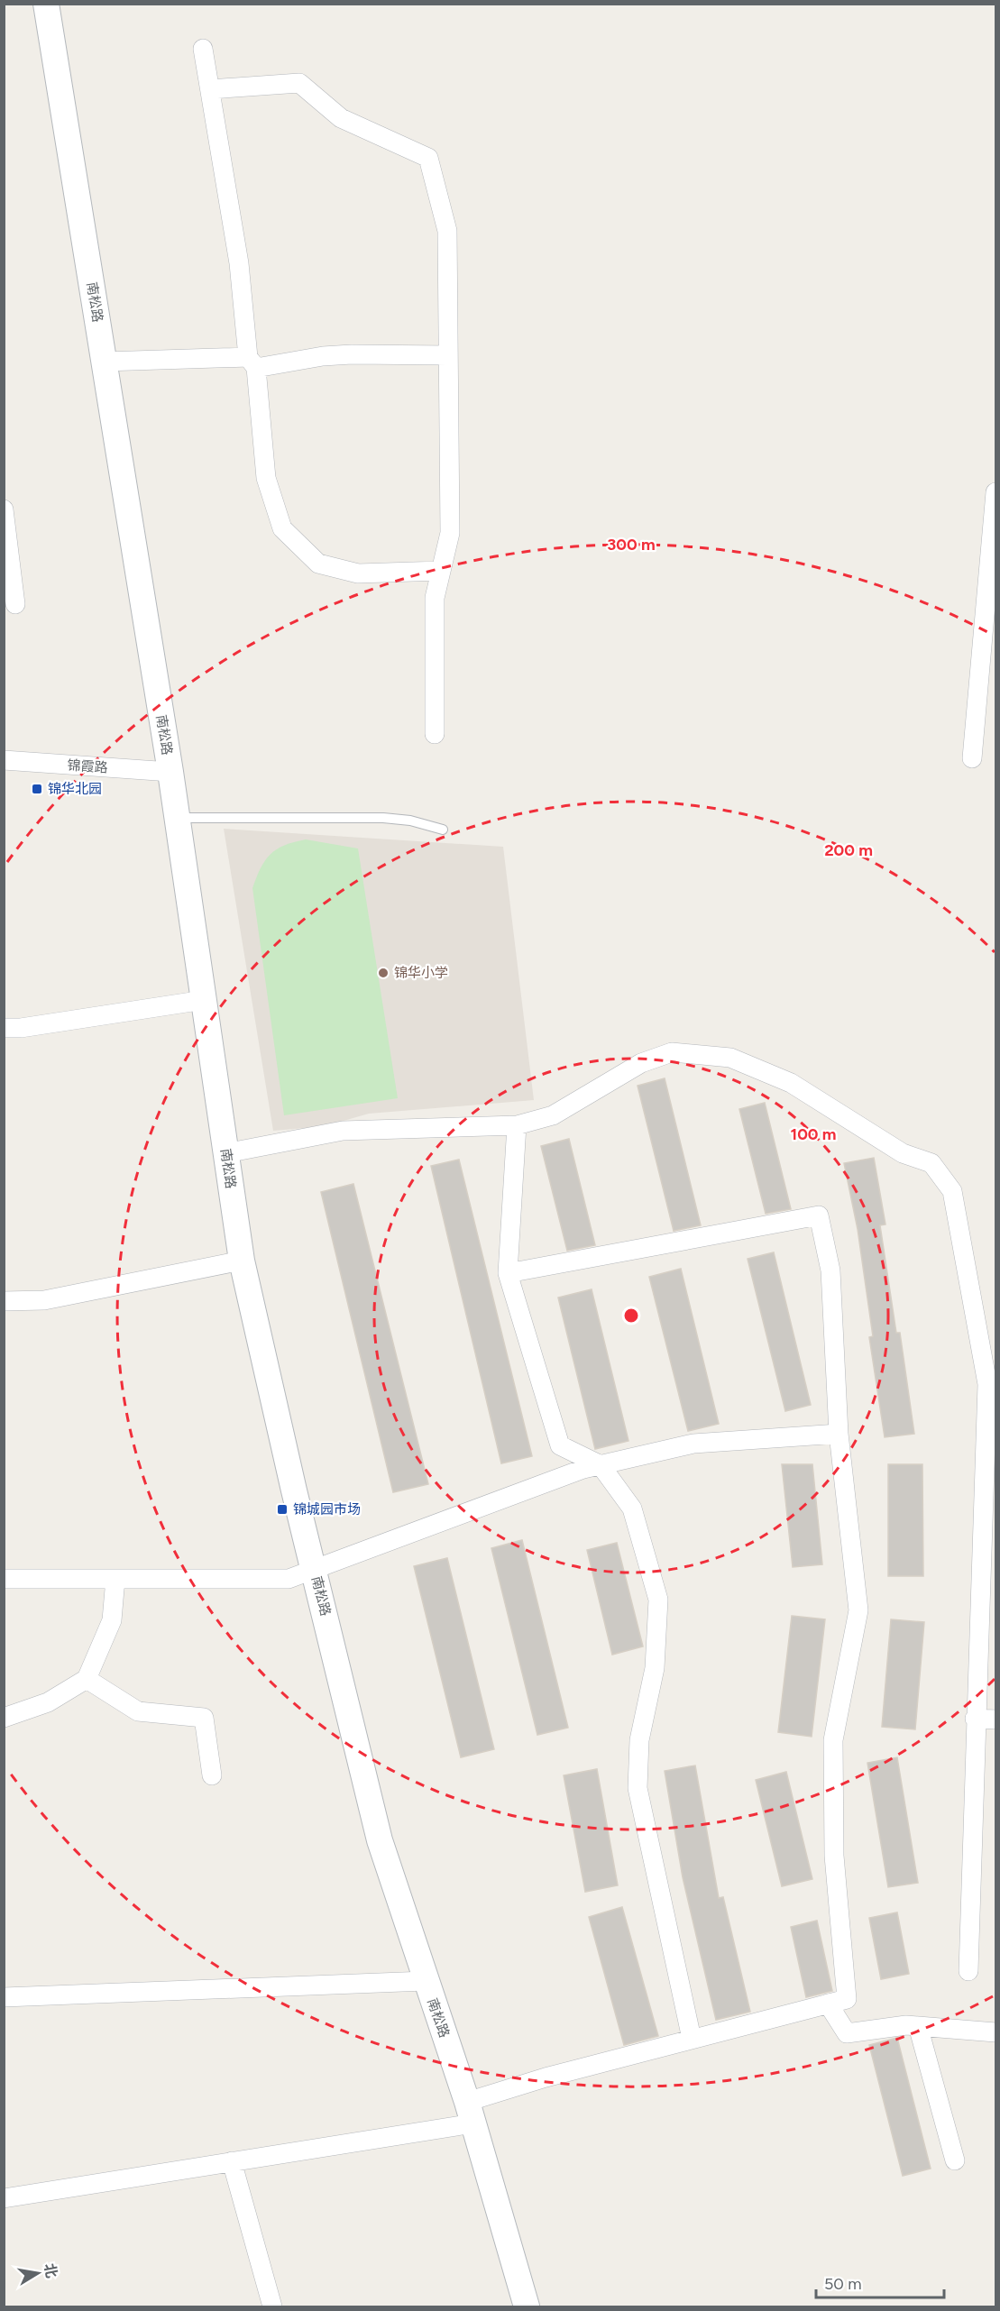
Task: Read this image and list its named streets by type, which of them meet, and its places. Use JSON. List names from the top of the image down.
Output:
{
  "streets": {
    "street": ["南松路", "锦霞路"]
  },
  "crossings": [
    ["南松路", "锦霞路"]
  ],
  "places": {
    "transit": ["锦华北园", "锦城园市场"],
    "other": ["锦华小学"]
  },
  "scale_bar": "50 m",
  "north": "right",
  "rings": ["300 m", "200 m", "100 m"]
}
